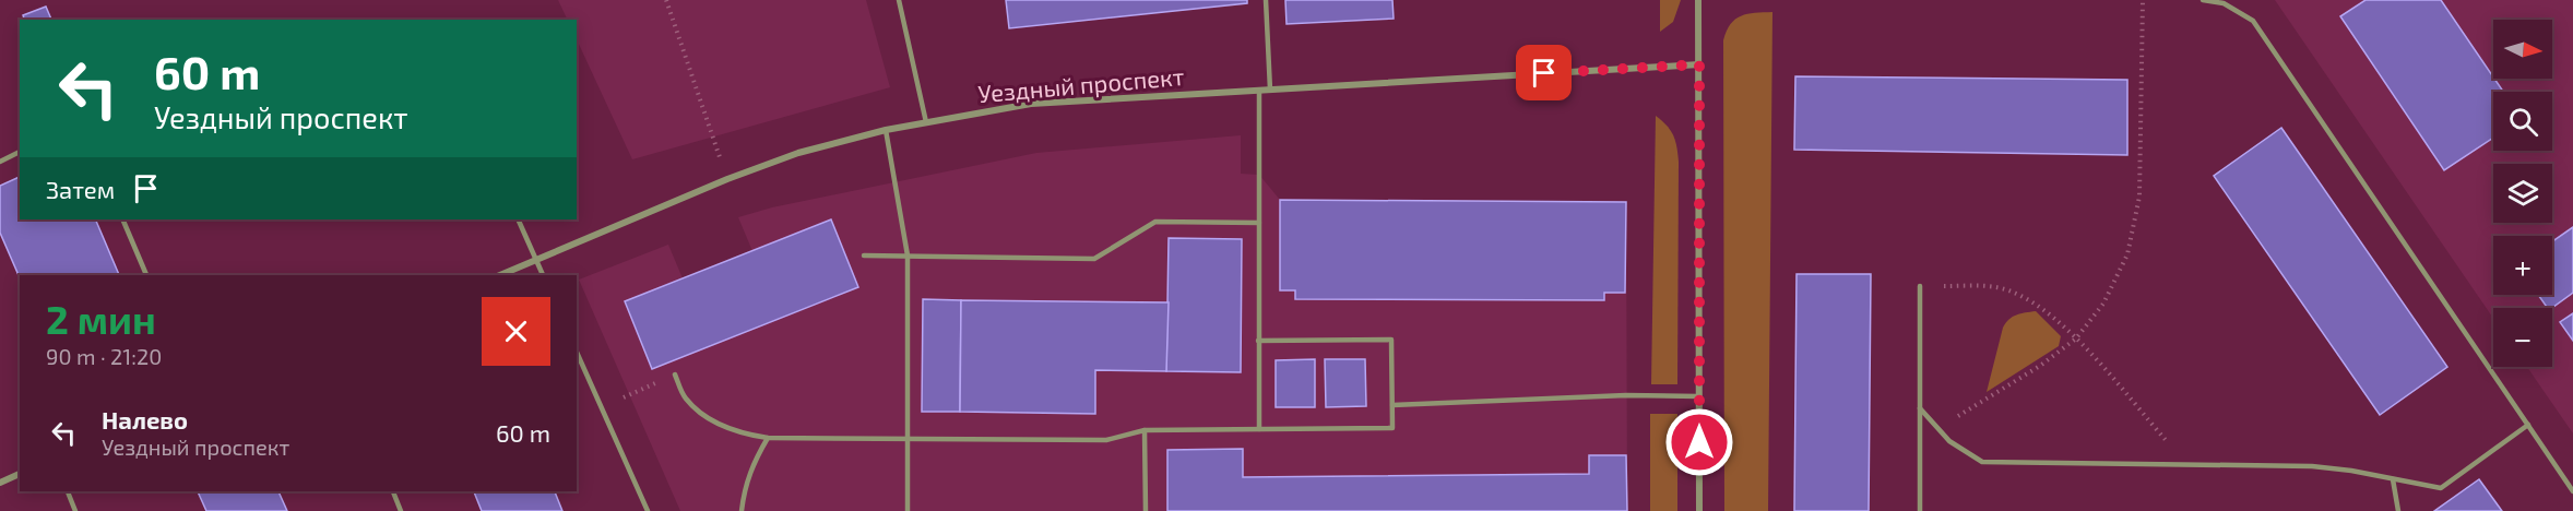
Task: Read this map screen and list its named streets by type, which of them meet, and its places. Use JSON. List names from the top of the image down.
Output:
{
  "streets": {
    "street": ["Уездный проспект"]
  },
  "north": "right",
  "page": {
    "map_buttons": ["+", "−"],
    "turn": ["60 m", "Уездный проспект"],
    "then": "Затем",
    "heading": ["2 мин", "90 m · 21:20"],
    "list": [
      {
        "name": "Налево",
        "note": "Уездный проспект",
        "value": "60 m"
      }
    ]
  }
}
